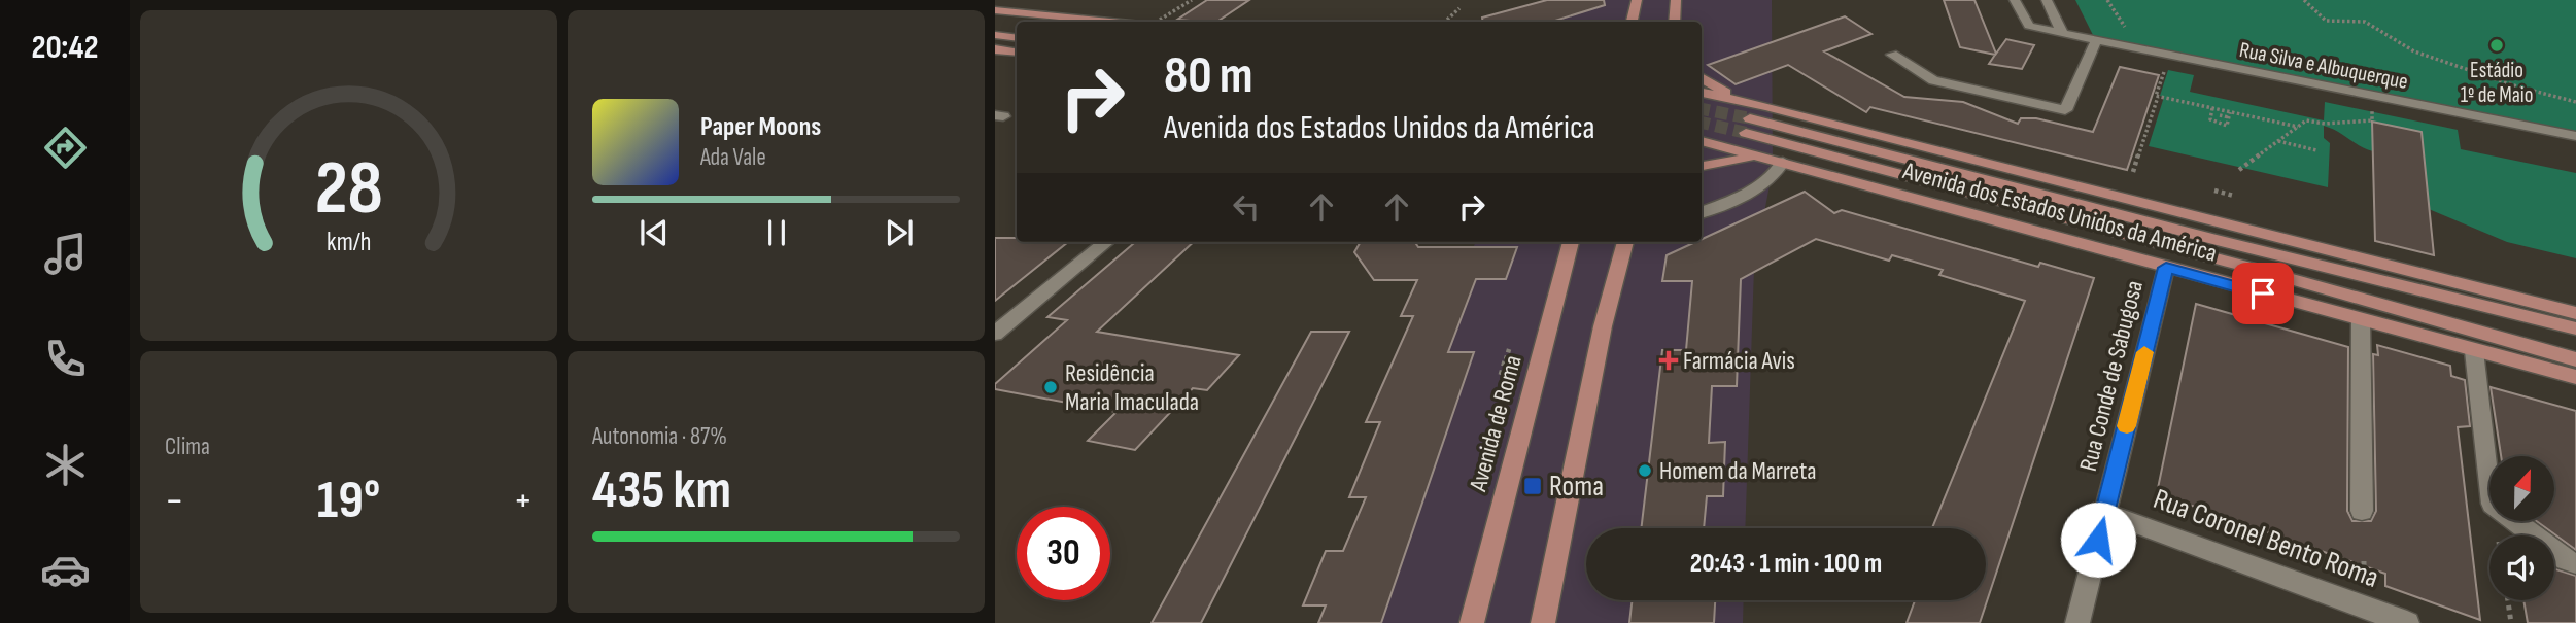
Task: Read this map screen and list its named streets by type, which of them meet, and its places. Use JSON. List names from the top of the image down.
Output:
{
  "streets": {
    "main road": ["Avenida dos Estados Unidos da América", "Avenida de Roma"],
    "street": ["Rua Silva e Albuquerque", "Rua Conde de Sabugosa", "Rua Coronel Bento Roma"]
  },
  "crossings": [
    ["Avenida dos Estados Unidos da América", "Rua Conde de Sabugosa"],
    ["Rua Conde de Sabugosa", "Rua Coronel Bento Roma"]
  ],
  "places": {
    "other": ["Estádio 1º de Maio", "Residência Maria Imaculada", "Homem da Marreta"],
    "health": ["Farmácia Avis"],
    "transit": ["Roma"]
  },
  "north": "top",
  "page": {
    "tabs": "20:42",
    "turn": ["80 m", "Avenida dos Estados Unidos da América"],
    "song": ["Paper Moons", "Ada Vale"],
    "tile": [
      "Clima",
      ["Autonomia · 87%", "435 km"]
    ],
    "heat": ["−", "19°", "+"],
    "limit": "30",
    "trip": "20:43 · 1 min · 100 m",
    "gauge": ["28", "km/h"]
  }
}
